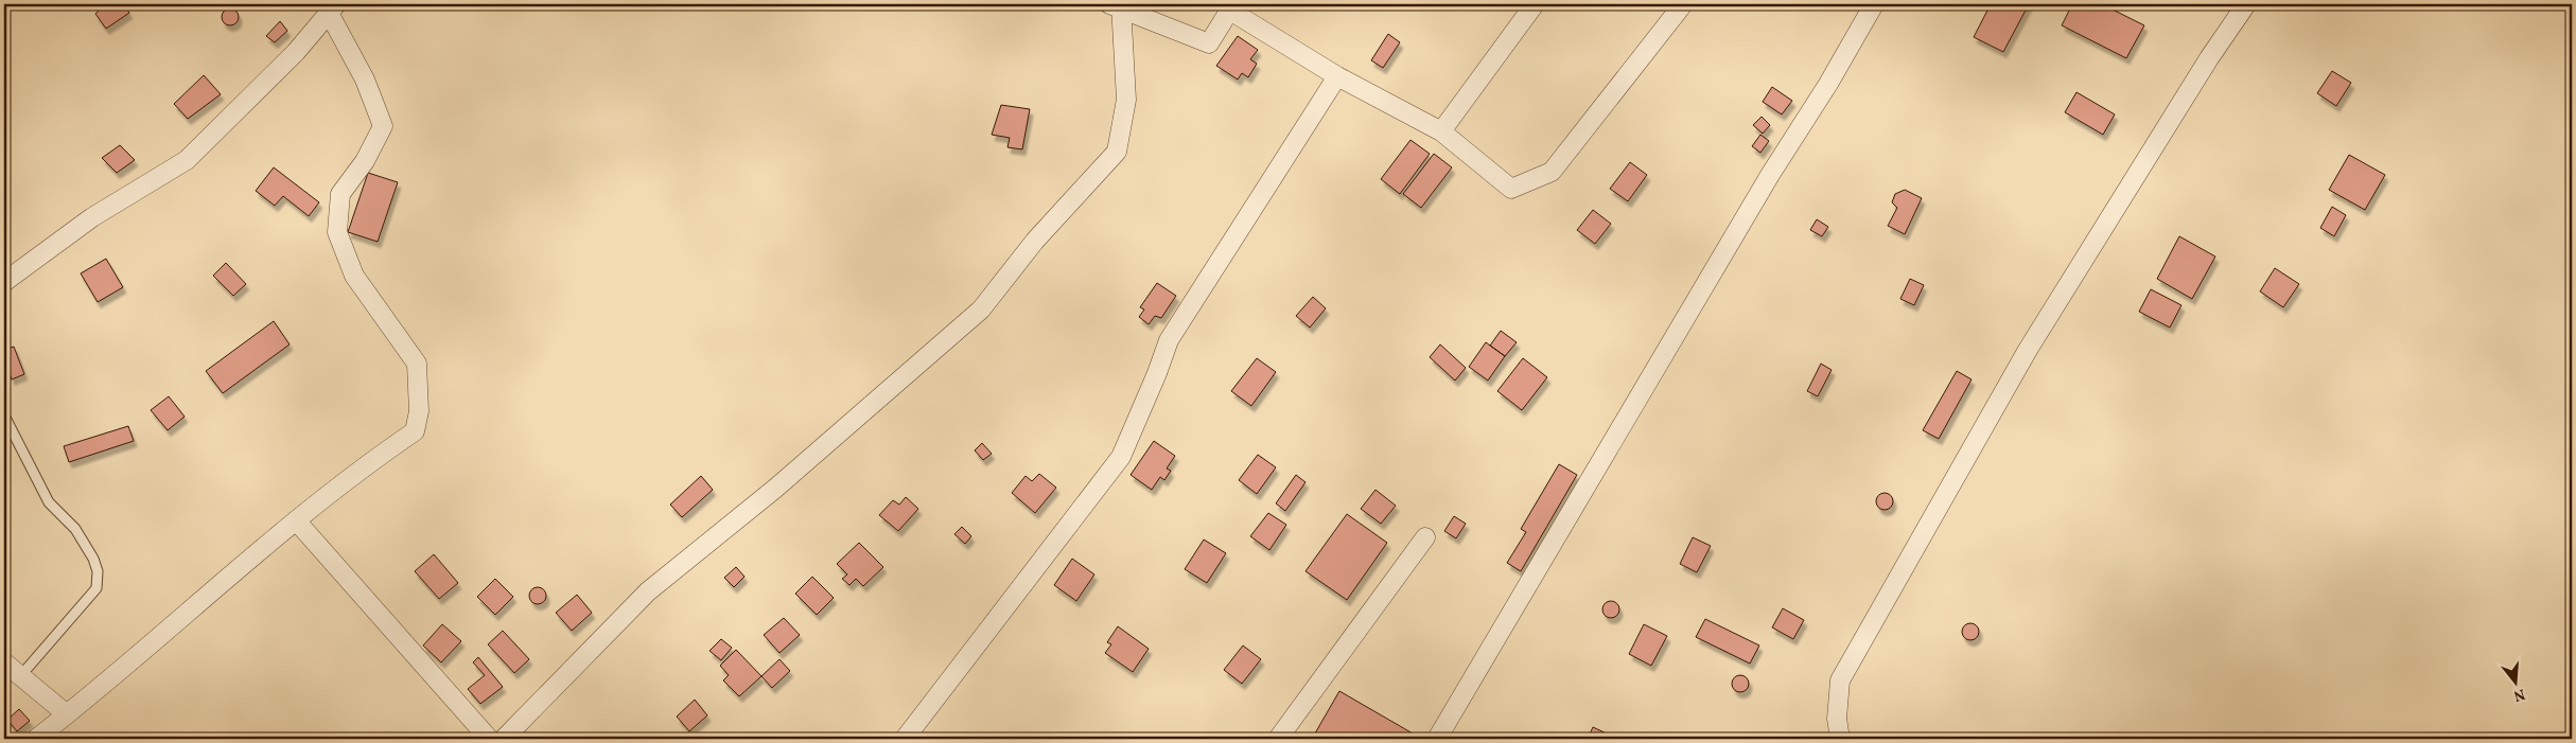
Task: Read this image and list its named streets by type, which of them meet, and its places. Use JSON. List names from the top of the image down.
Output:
{
  "north": "bottom"
}
